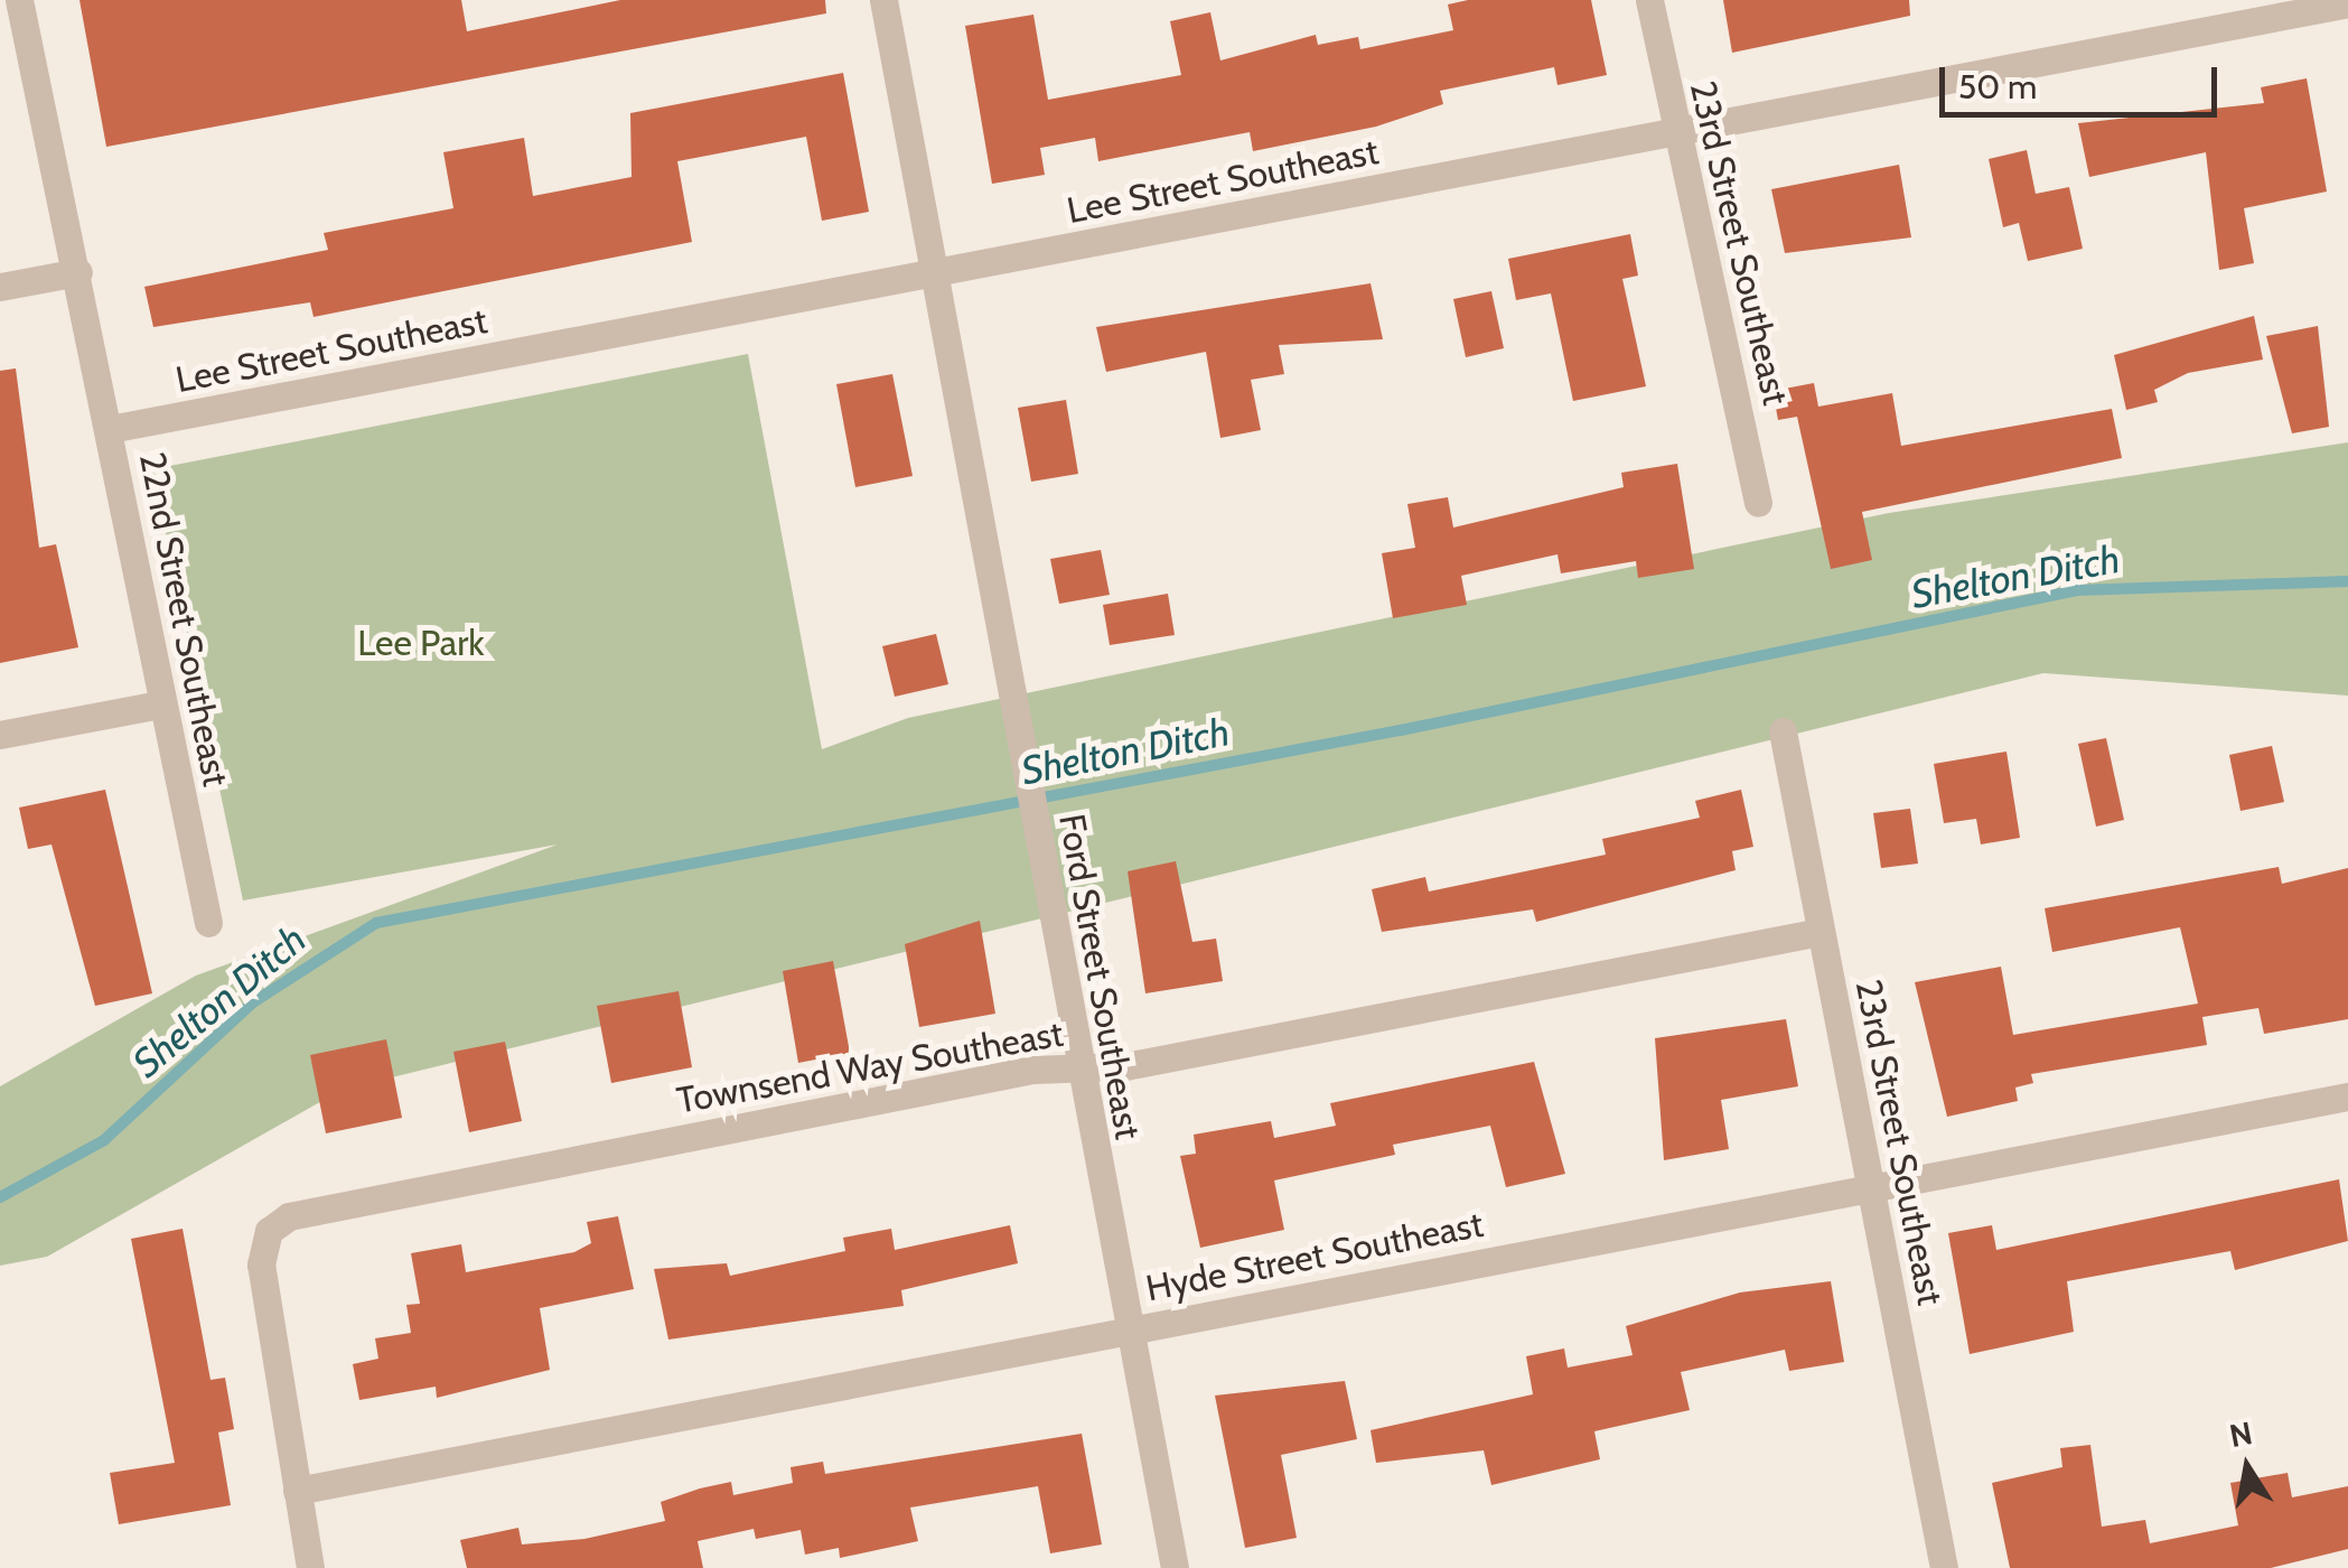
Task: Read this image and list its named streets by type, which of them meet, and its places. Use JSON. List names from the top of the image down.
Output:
{
  "streets": {
    "street": [
      "Lee Street Southeast",
      "23rd Street Southeast",
      "22nd Street Southeast",
      "Ford Street Southeast",
      "Townsend Way Southeast",
      "Hyde Street Southeast"
    ]
  },
  "crossings": [
    ["Lee Street Southeast", "23rd Street Southeast"],
    ["Lee Street Southeast", "22nd Street Southeast"],
    ["Lee Street Southeast", "Ford Street Southeast"],
    ["23rd Street Southeast", "Townsend Way Southeast"],
    ["23rd Street Southeast", "Hyde Street Southeast"],
    ["Ford Street Southeast", "Townsend Way Southeast"],
    ["Ford Street Southeast", "Hyde Street Southeast"],
    ["Townsend Way Southeast", "Hyde Street Southeast"]
  ],
  "water": ["Shelton Ditch"],
  "parks": ["Lee Park"],
  "scale_bar": "50 m",
  "north": "top"
}
